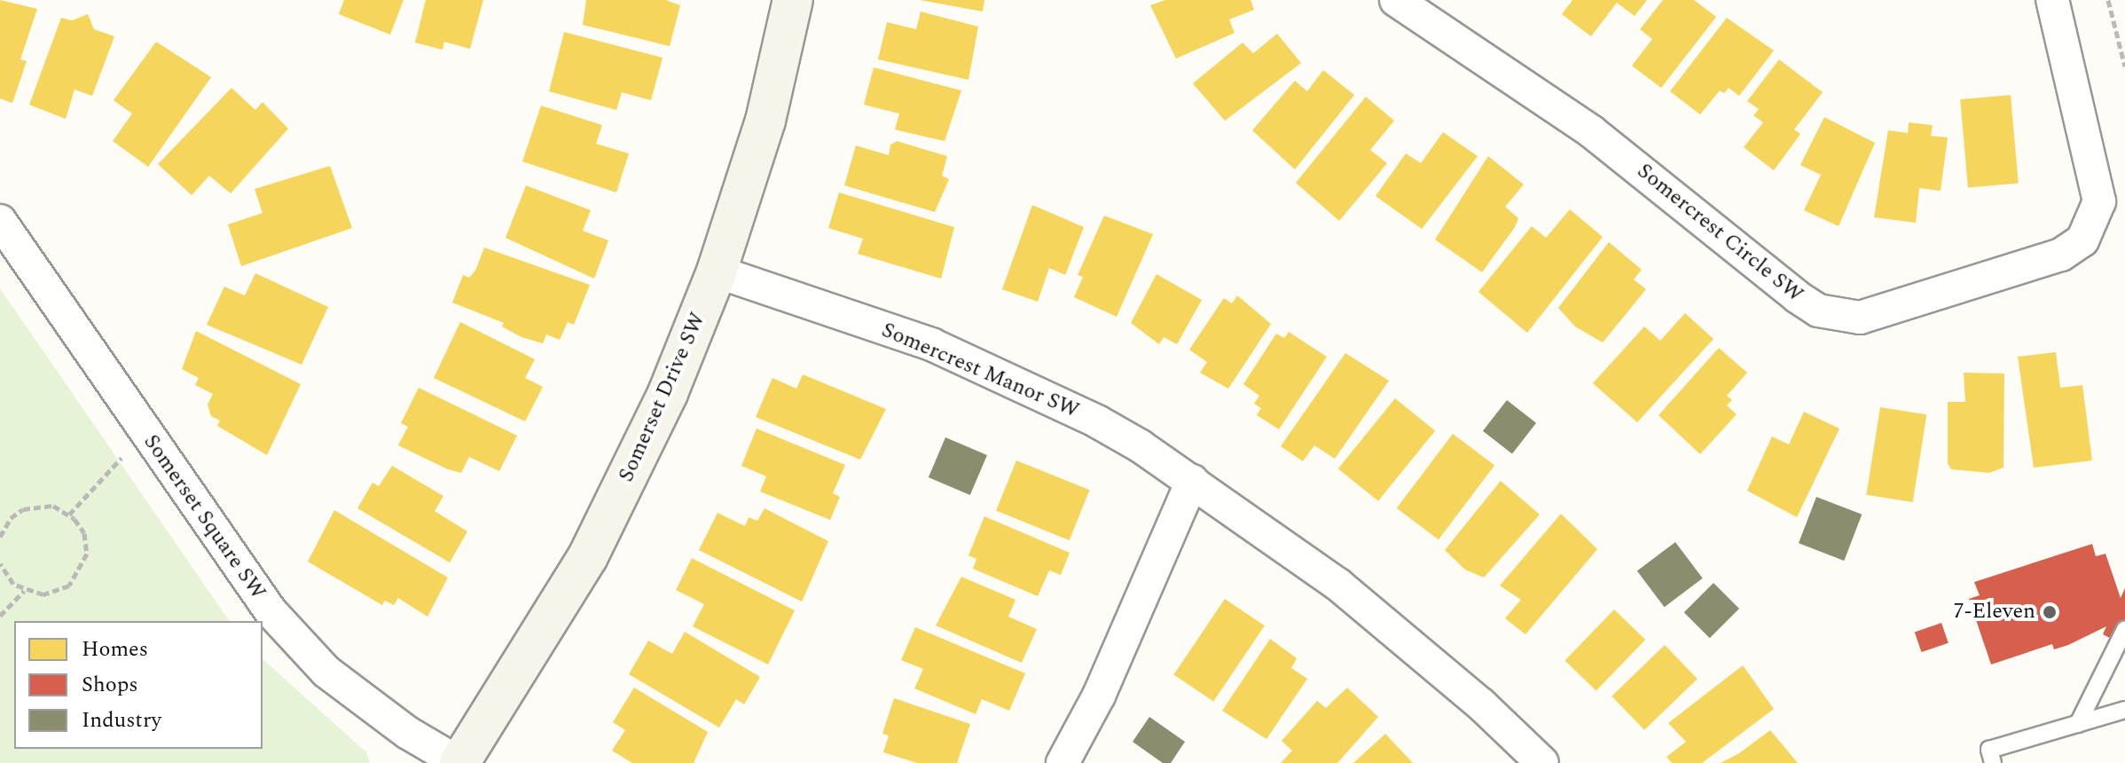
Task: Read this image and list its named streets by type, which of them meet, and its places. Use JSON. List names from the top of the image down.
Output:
{
  "streets": {
    "street": [
      "Somercrest Circle SW",
      "Somercrest Manor SW",
      "Somerset Drive SW",
      "Somerset Square SW"
    ]
  },
  "crossings": [
    ["Somercrest Manor SW", "Somerset Drive SW"],
    ["Somerset Drive SW", "Somerset Square SW"]
  ],
  "places": ["7-Eleven"],
  "legend": ["Homes", "Shops", "Industry"]
}
